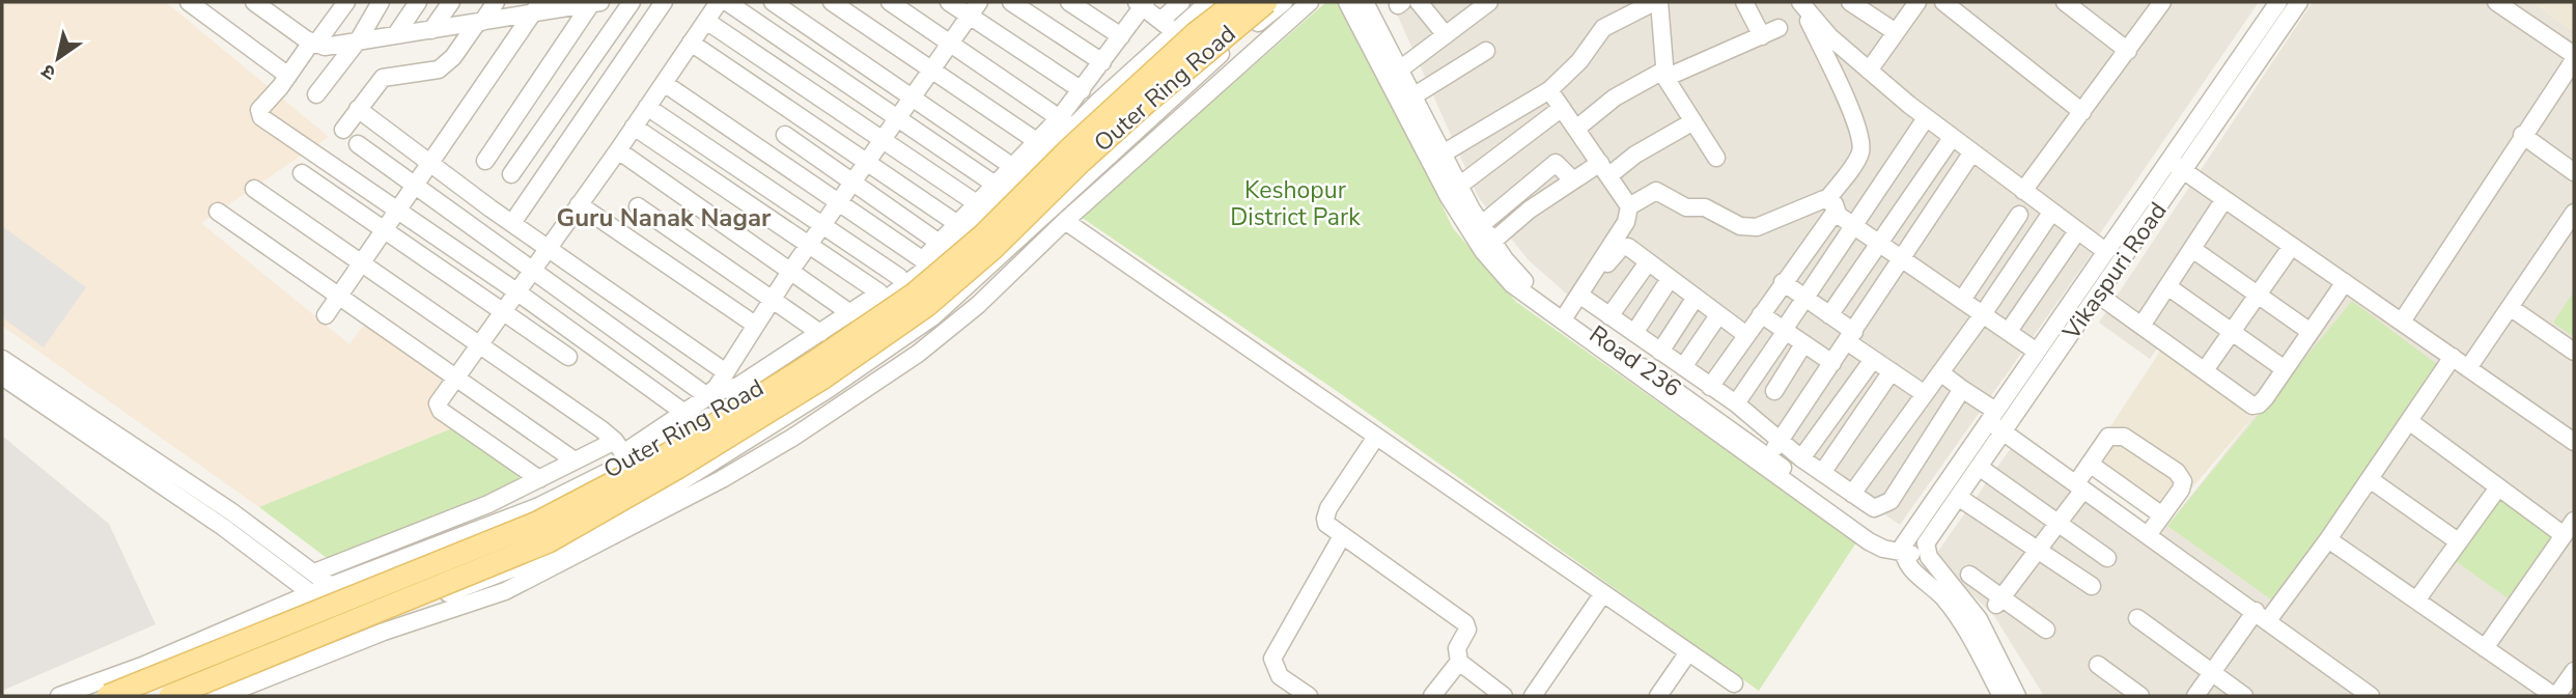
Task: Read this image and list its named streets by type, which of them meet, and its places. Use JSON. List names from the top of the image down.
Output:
{
  "streets": {
    "main road": ["Outer Ring Road"],
    "street": ["Vikaspuri Road", "Road 236"]
  },
  "crossings": [
    ["Vikaspuri Road", "Road 236"]
  ],
  "districts": ["Guru Nanak Nagar"],
  "parks": ["Keshopur District Park"],
  "north": "bottom left"
}
